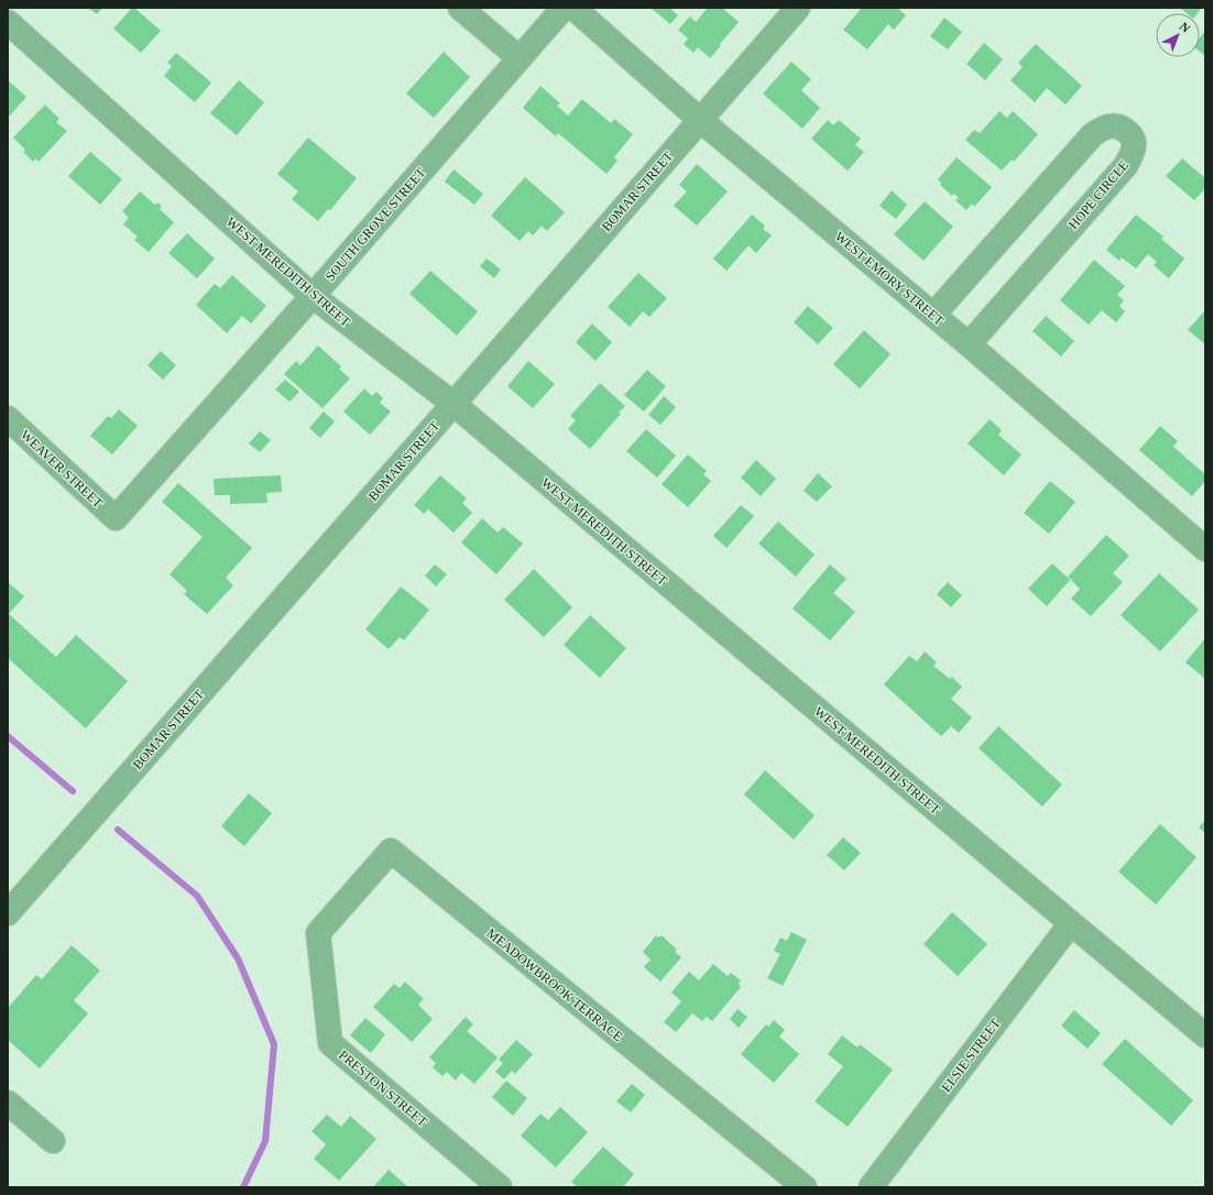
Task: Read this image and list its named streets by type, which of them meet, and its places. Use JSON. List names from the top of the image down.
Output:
{
  "streets": {
    "street": [
      "BOMAR STREET",
      "HOPE CIRCLE",
      "SOUTH GROVE STREET",
      "WEST MEREDITH STREET",
      "WEST EMORY STREET",
      "WEAVER STREET",
      "MEADOWBROOK TERRACE",
      "ELSIE STREET",
      "PRESTON STREET"
    ]
  },
  "crossings": [
    ["BOMAR STREET", "WEST MEREDITH STREET"],
    ["BOMAR STREET", "WEST EMORY STREET"],
    ["HOPE CIRCLE", "WEST EMORY STREET"],
    ["SOUTH GROVE STREET", "WEST MEREDITH STREET"],
    ["SOUTH GROVE STREET", "WEAVER STREET"],
    ["WEST MEREDITH STREET", "ELSIE STREET"],
    ["MEADOWBROOK TERRACE", "PRESTON STREET"]
  ],
  "north": "top right"
}
